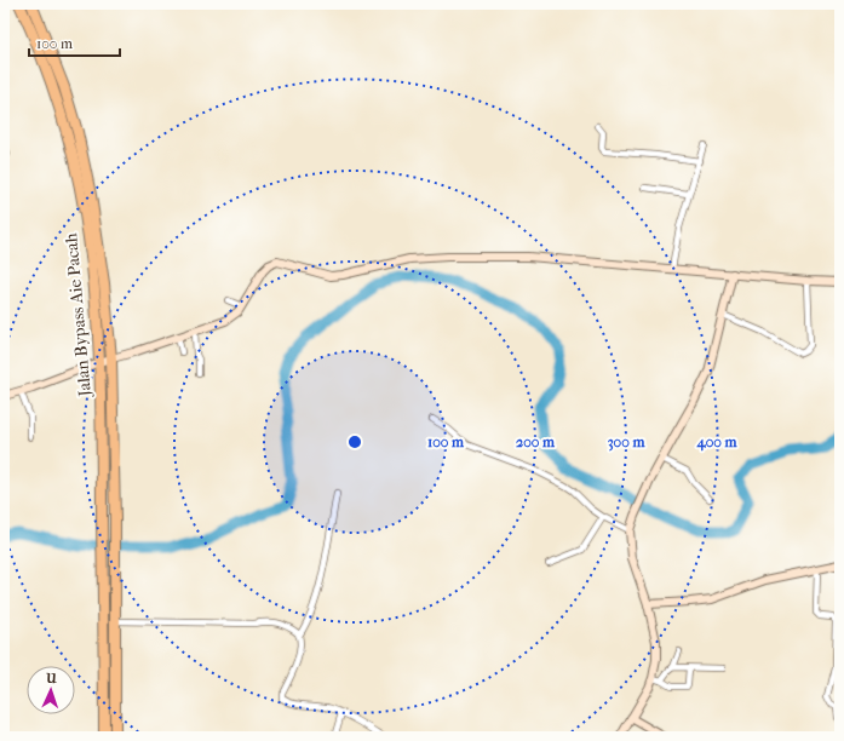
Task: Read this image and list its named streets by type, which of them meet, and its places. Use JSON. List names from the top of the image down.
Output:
{
  "streets": {
    "highway": ["Jalan Bypass Aie Pacah"]
  },
  "scale_bar": "100 m",
  "north": "top",
  "rings": [
    "100 m",
    "200 m",
    "300 m",
    "400 m"
  ]
}
